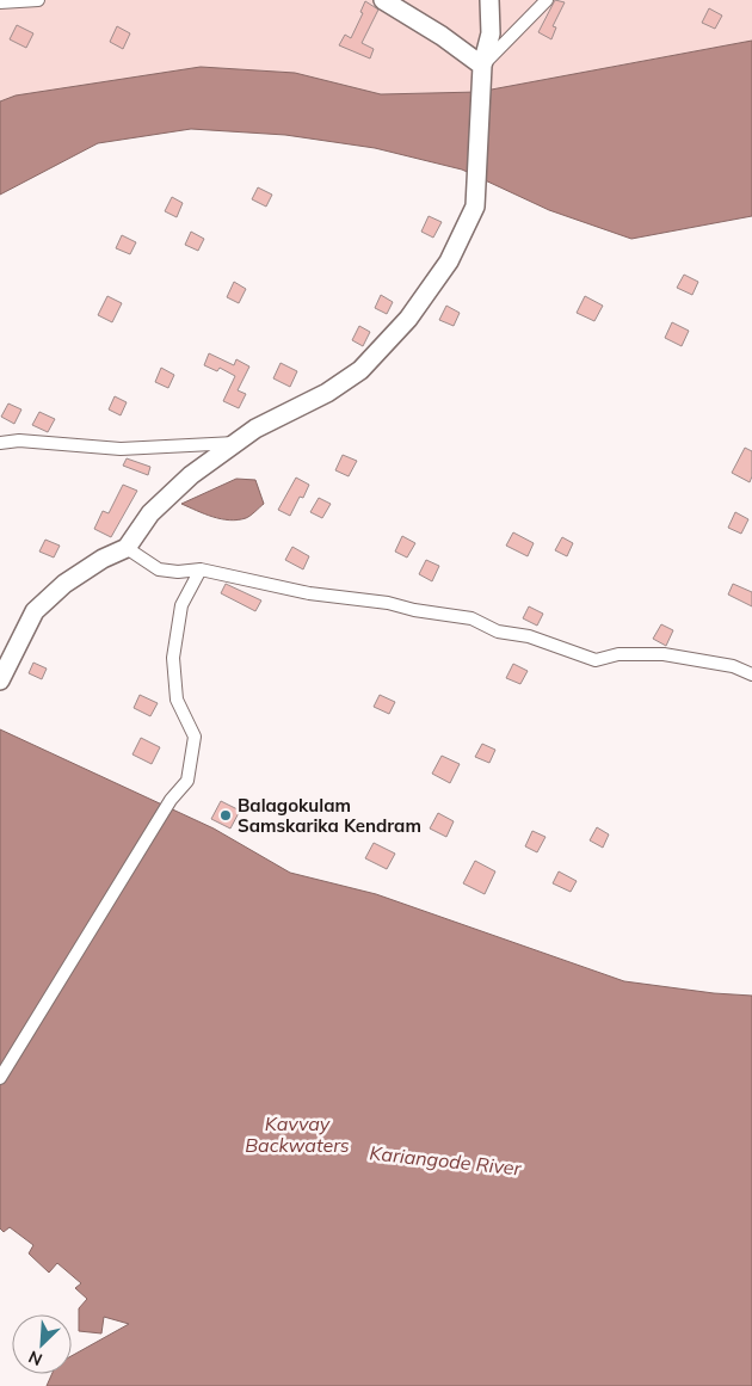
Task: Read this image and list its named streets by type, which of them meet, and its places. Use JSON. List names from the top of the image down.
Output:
{
  "water": ["Kavvay Backwaters", "Kariangode River"],
  "places": ["Balagokulam Samskarika Kendram"],
  "north": "bottom left"
}
